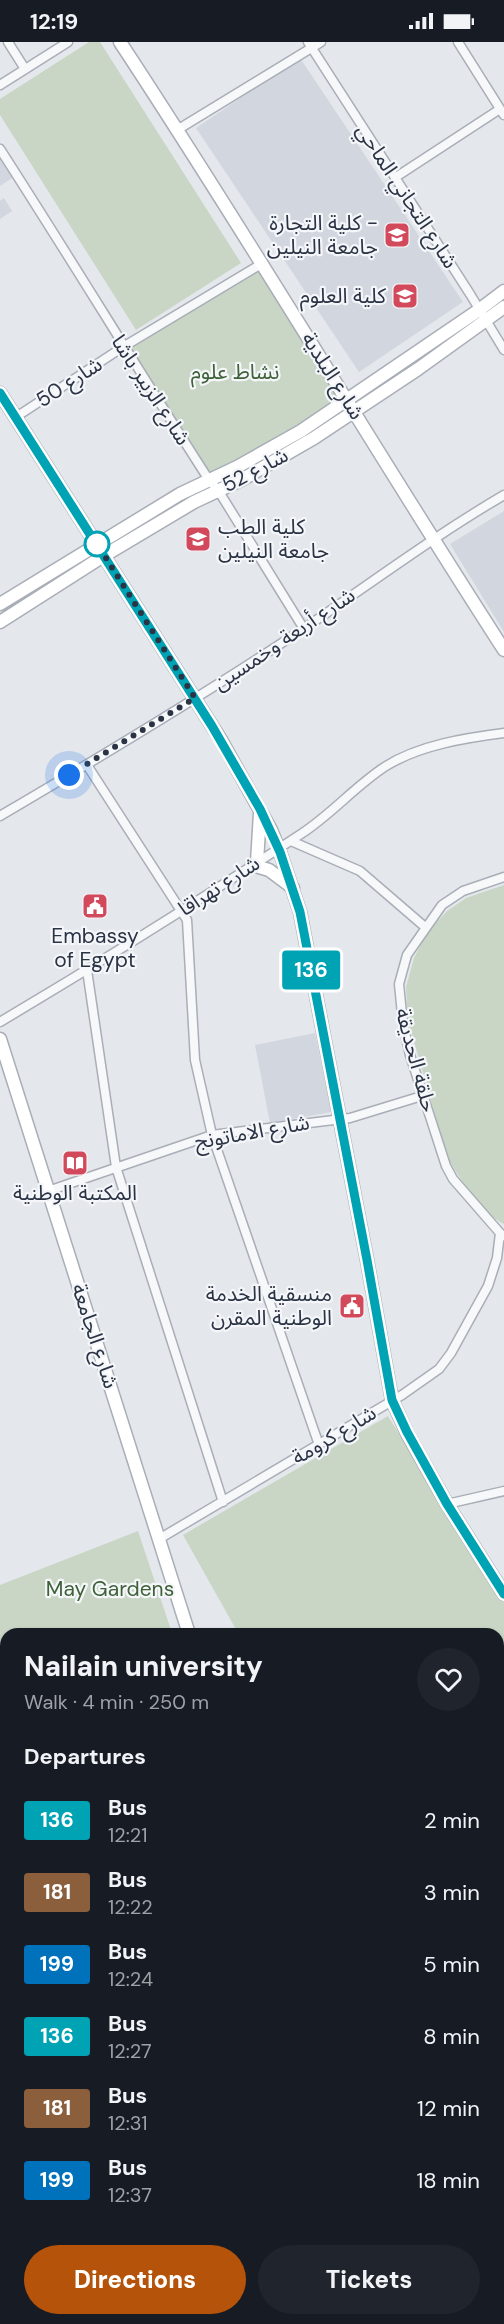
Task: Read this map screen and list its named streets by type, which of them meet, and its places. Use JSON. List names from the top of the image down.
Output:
{
  "streets": {
    "main road": ["شارع البلدية", "شارع 52", "شارع الجامعة"],
    "street": [
      "شارع التجاني الماحي",
      "شارع 50",
      "شارع الزبير باشا",
      "شارع أربعة وخمسين",
      "شارع تهراقا",
      "حلقة الحديقة",
      "شارع الاماتونج",
      "شارع كرومة"
    ]
  },
  "crossings": [
    ["شارع التجاني الماحي", "شارع 52"],
    ["شارع البلدية", "شارع 50"],
    ["شارع البلدية", "شارع 52"],
    ["شارع البلدية", "شارع أربعة وخمسين"],
    ["شارع 50", "شارع الزبير باشا"],
    ["شارع الزبير باشا", "شارع 52"],
    ["شارع الزبير باشا", "شارع أربعة وخمسين"],
    ["حلقة الحديقة", "شارع الاماتونج"],
    ["حلقة الحديقة", "شارع كرومة"],
    ["شارع الاماتونج", "شارع الجامعة"],
    ["شارع الجامعة", "شارع كرومة"]
  ],
  "parks": ["نشاط علوم", "May Gardens"],
  "places": {
    "school or university": ["كلية التجارة - جامعة النيلين", "كلية العلوم", "كلية الطب جامعة النيلين"],
    "public building": ["Embassy of Egypt", "منسقية الخدمة الوطنية المقرن"],
    "library": ["المكتبة الوطنية"]
  },
  "lines": ["bus line 136"],
  "page": {
    "status": "12:19",
    "on_map": "136",
    "heading": [
      ["Nailain university", "Walk · 4 min · 250 m"],
      "Departures"
    ],
    "list": [
      {
        "mark": "136",
        "name": "Bus",
        "note": "12:21",
        "value": "2 min"
      },
      {
        "mark": "181",
        "name": "Bus",
        "note": "12:22",
        "value": "3 min"
      },
      {
        "mark": "199",
        "name": "Bus",
        "note": "12:24",
        "value": "5 min"
      },
      {
        "mark": "136",
        "name": "Bus",
        "note": "12:27",
        "value": "8 min"
      },
      {
        "mark": "181",
        "name": "Bus",
        "note": "12:31",
        "value": "12 min"
      },
      {
        "mark": "199",
        "name": "Bus",
        "note": "12:37",
        "value": "18 min"
      }
    ],
    "buttons": ["Directions", "Tickets"]
  }
}
